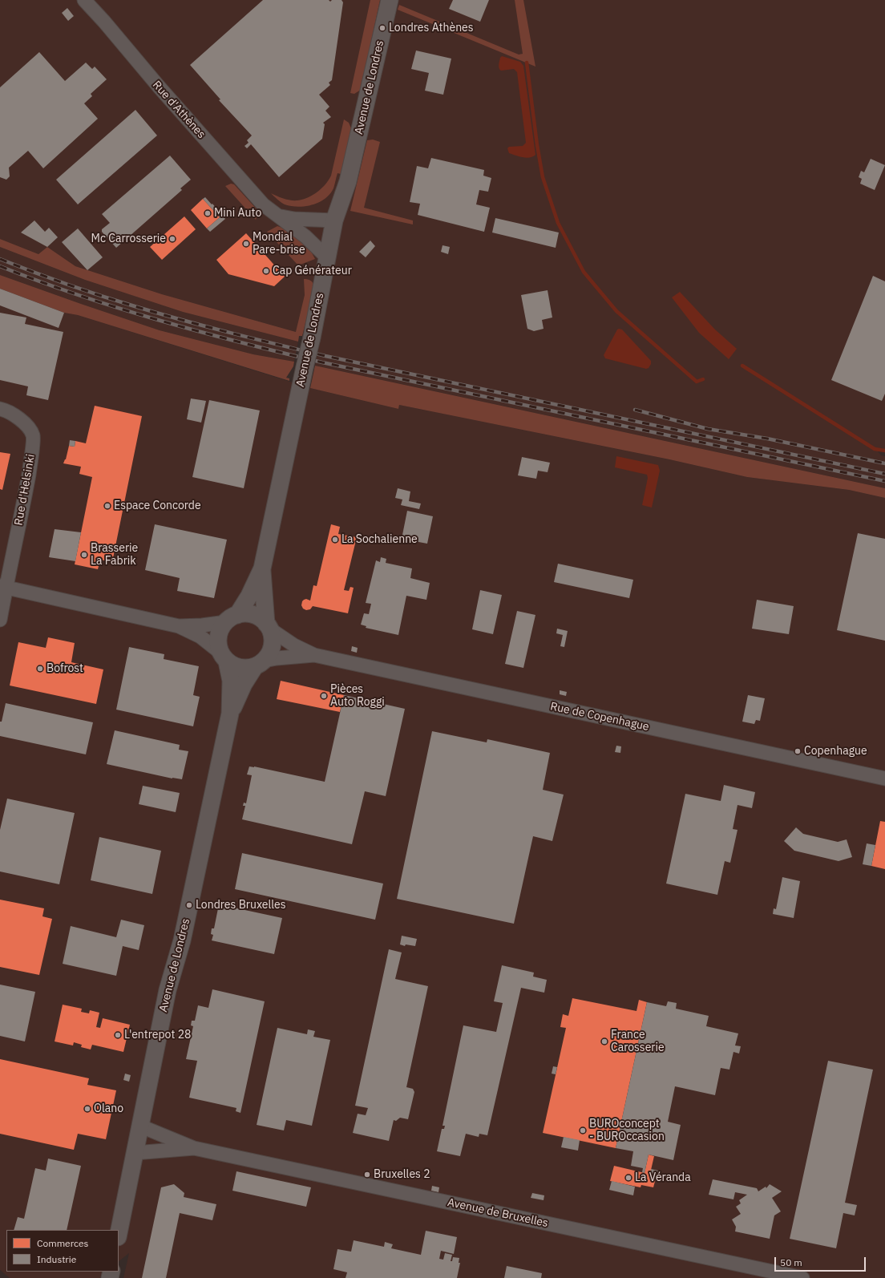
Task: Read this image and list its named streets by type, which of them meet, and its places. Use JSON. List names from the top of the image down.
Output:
{
  "streets": {
    "street": [
      "Avenue de Londres",
      "Rue d'Athènes",
      "Rue d'Helsinki",
      "Rue de Copenhague",
      "Avenue de Bruxelles"
    ]
  },
  "crossings": [
    ["Avenue de Londres", "Rue d'Athènes"],
    ["Avenue de Londres", "Rue de Copenhague"],
    ["Avenue de Londres", "Avenue de Bruxelles"]
  ],
  "places": [
    "Londres Athènes",
    "Mini Auto",
    "Mc Carrosserie",
    "Mondial Pare-brise",
    "Cap Générateur",
    "Espace Concorde",
    "La Sochalienne",
    "Brasserie La Fabrik",
    "Bofrost",
    "Pièces Auto Roggi",
    "Copenhague",
    "Londres Bruxelles",
    "L'entrepot 28",
    "France Carosserie",
    "Olano",
    "BUROconcept - BUROccasion",
    "Bruxelles 2",
    "La Véranda"
  ],
  "legend": ["Commerces", "Industrie"],
  "scale_bar": "50 m"
}
